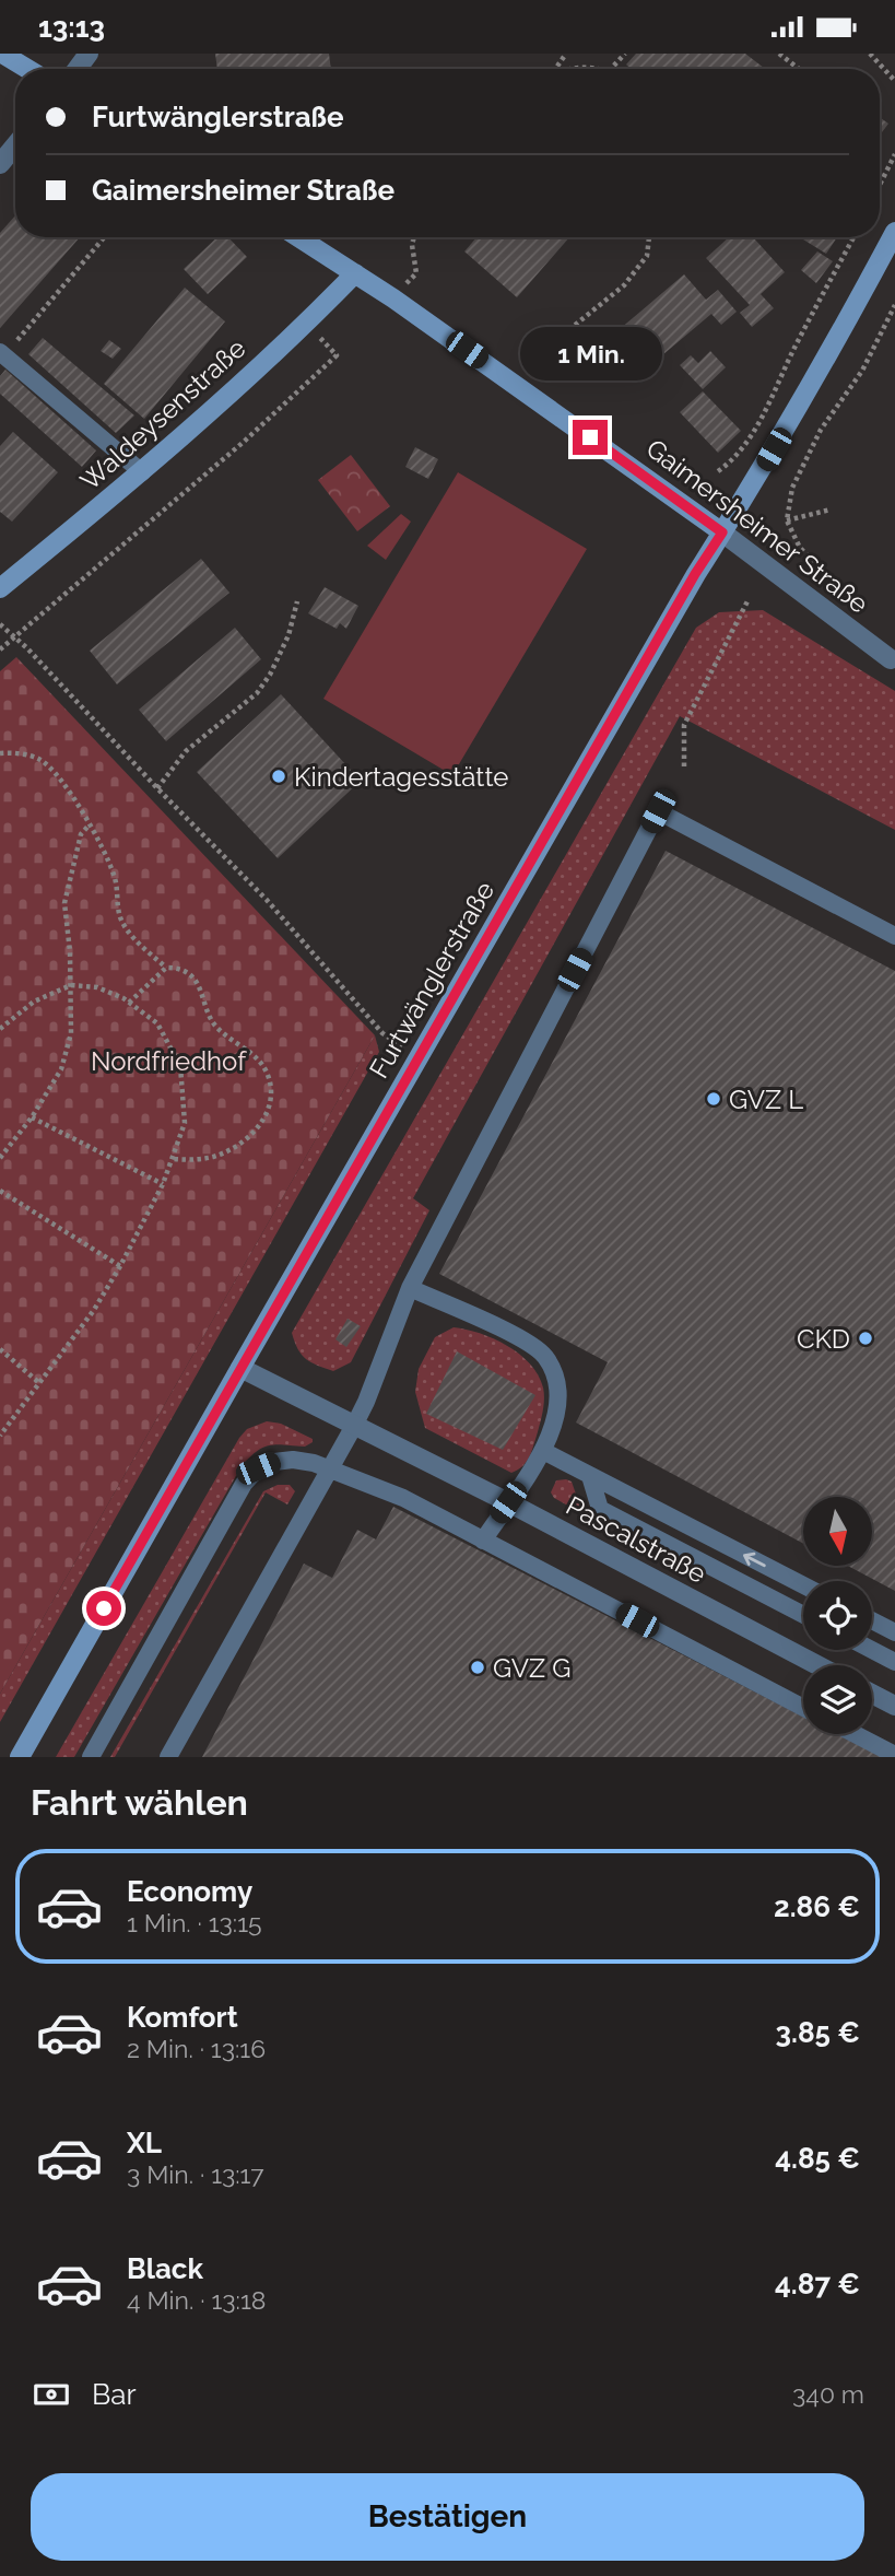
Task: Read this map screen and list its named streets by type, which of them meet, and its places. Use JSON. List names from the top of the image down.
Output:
{
  "streets": {
    "street": [
      "Waldeysenstraße",
      "Gaimersheimer Straße",
      "Furtwänglerstraße",
      "Pascalstraße"
    ]
  },
  "crossings": [
    ["Waldeysenstraße", "Gaimersheimer Straße"],
    ["Gaimersheimer Straße", "Furtwänglerstraße"],
    ["Furtwänglerstraße", "Pascalstraße"]
  ],
  "parks": ["Nordfriedhof"],
  "places": [
    "Kindertagesstätte",
    "GVZ L",
    "CKD",
    "GVZ G"
  ],
  "north": "bottom",
  "page": {
    "status": "13:13",
    "banner": ["Furtwänglerstraße", "Gaimersheimer Straße"],
    "bubble": "1 Min.",
    "heading": "Fahrt wählen",
    "list": [
      {
        "name": "Economy",
        "note": "1 Min. · 13:15",
        "value": "2.86 €"
      },
      {
        "name": "Komfort",
        "note": "2 Min. · 13:16",
        "value": "3.85 €"
      },
      {
        "name": "XL",
        "note": "3 Min. · 13:17",
        "value": "4.85 €"
      },
      {
        "name": "Black",
        "note": "4 Min. · 13:18",
        "value": "4.87 €"
      }
    ],
    "pay": ["Bar", "340 m"],
    "buttons": "Bestätigen"
  }
}
